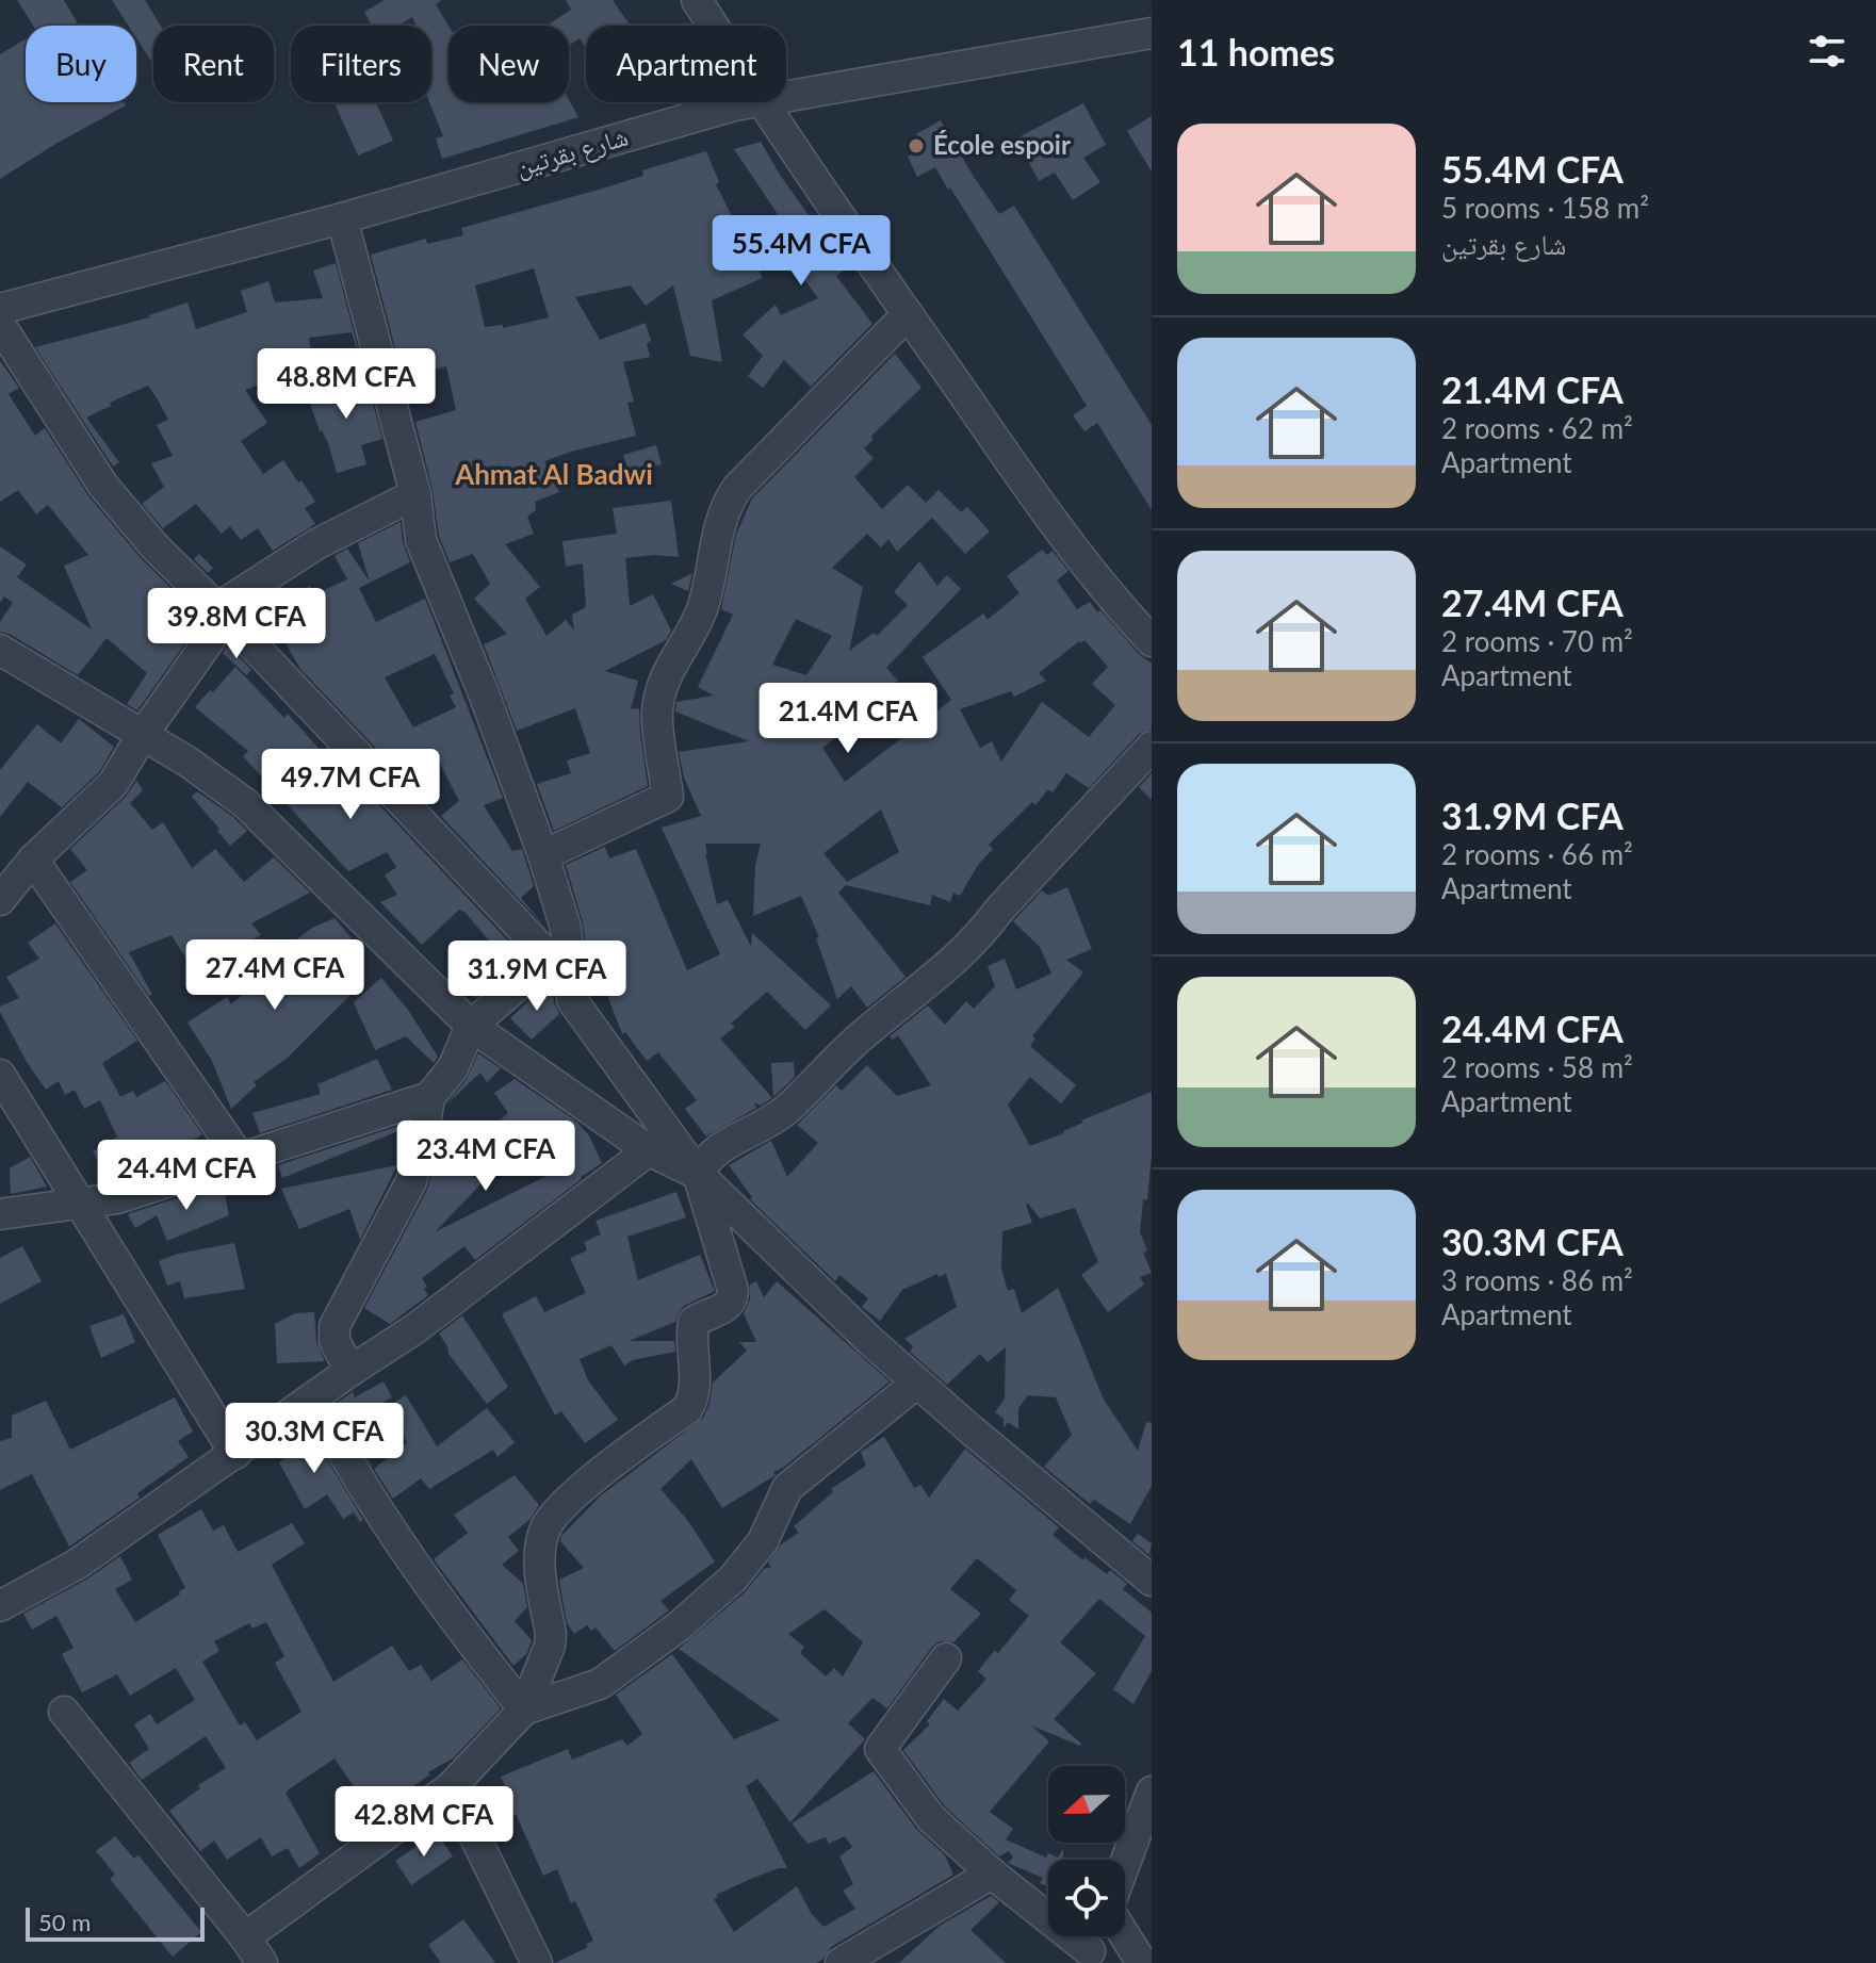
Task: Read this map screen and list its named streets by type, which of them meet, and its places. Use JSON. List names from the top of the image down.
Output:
{
  "streets": {
    "street": ["شارع بقرتين"]
  },
  "districts": ["Ahmat Al Badwi"],
  "places": ["École espoir"],
  "scale_bar": "50 m",
  "north": "left",
  "page": {
    "heading": "11 homes",
    "chip": [
      "Buy",
      "Rent",
      "Filters",
      "New",
      "Apartment"
    ],
    "list": [
      {
        "name": "55.4M CFA",
        "note": "5 rooms · 158 m² · شارع بقرتين"
      },
      {
        "name": "21.4M CFA",
        "note": "2 rooms · 62 m² · Apartment"
      },
      {
        "name": "27.4M CFA",
        "note": "2 rooms · 70 m² · Apartment"
      },
      {
        "name": "31.9M CFA",
        "note": "2 rooms · 66 m² · Apartment"
      },
      {
        "name": "24.4M CFA",
        "note": "2 rooms · 58 m² · Apartment"
      },
      {
        "name": "30.3M CFA",
        "note": "3 rooms · 86 m² · Apartment"
      }
    ],
    "price": [
      "55.4M CFA",
      "48.8M CFA",
      "39.8M CFA",
      "21.4M CFA",
      "49.7M CFA",
      "27.4M CFA",
      "31.9M CFA",
      "23.4M CFA",
      "24.4M CFA",
      "30.3M CFA",
      "42.8M CFA"
    ],
    "scale": "50 m"
  }
}
